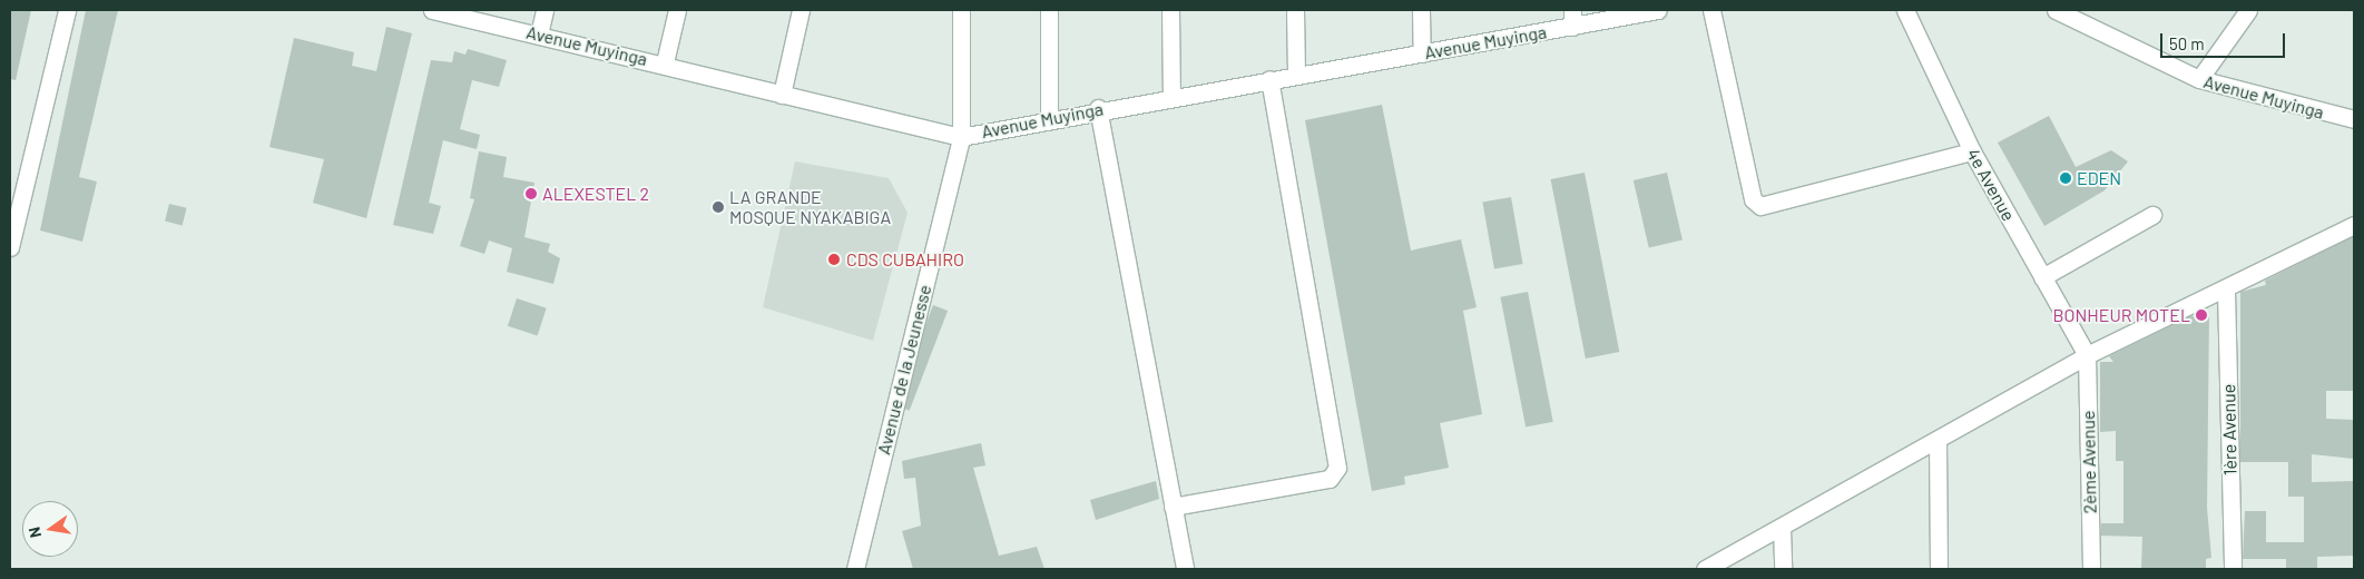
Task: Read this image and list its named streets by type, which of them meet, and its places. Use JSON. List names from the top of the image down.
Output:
{
  "streets": {
    "street": [
      "Avenue Muyinga",
      "4e Avenue",
      "Avenue de la Jeunesse",
      "1ère Avenue",
      "2ème Avenue"
    ]
  },
  "crossings": [
    ["Avenue Muyinga", "Avenue de la Jeunesse"],
    ["4e Avenue", "2ème Avenue"]
  ],
  "places": [
    "EDEN",
    "ALEXESTEL 2",
    "LA GRANDE MOSQUE NYAKABIGA",
    "CDS CUBAHIRO",
    "BONHEUR MOTEL"
  ],
  "scale_bar": "50 m",
  "north": "left"
}
